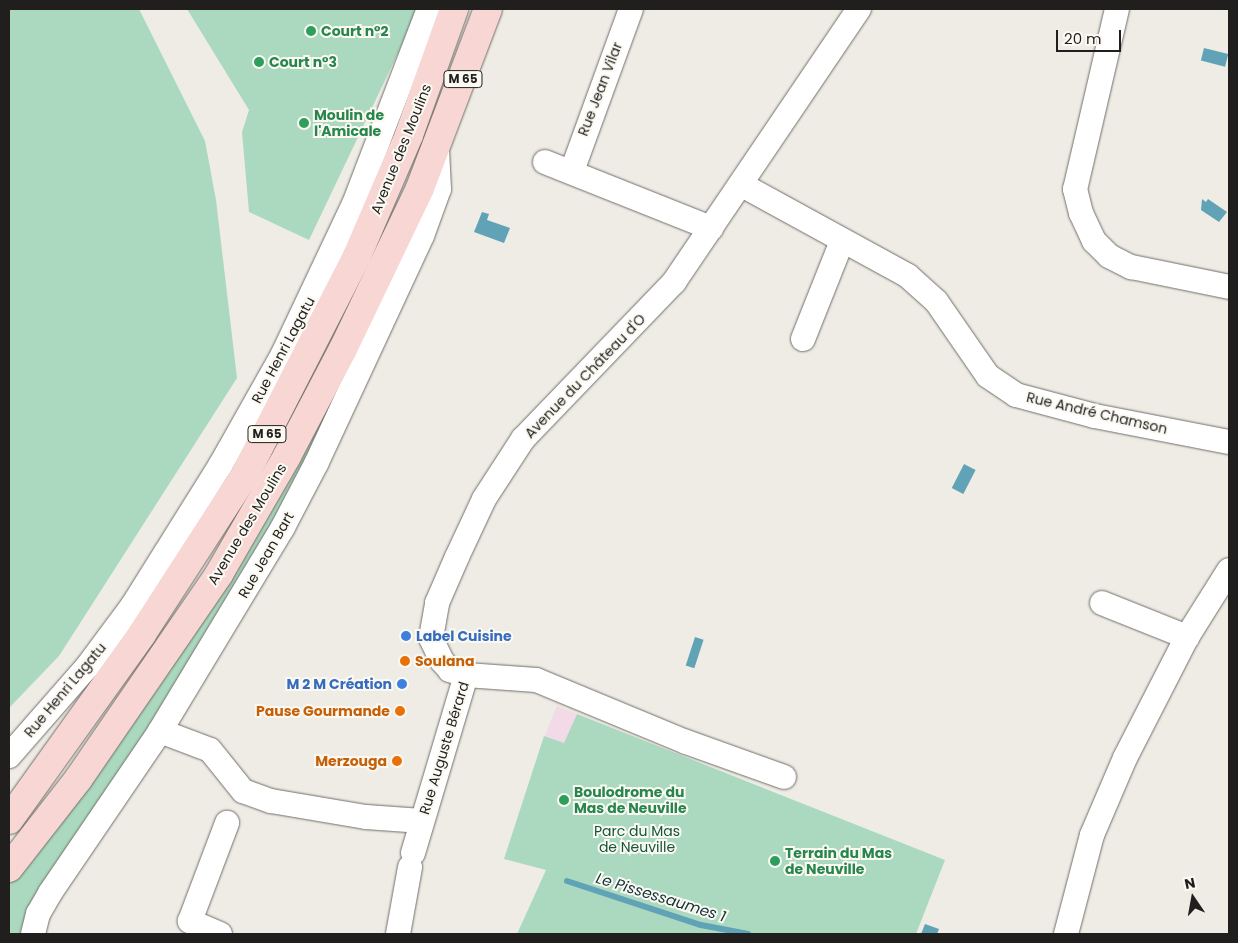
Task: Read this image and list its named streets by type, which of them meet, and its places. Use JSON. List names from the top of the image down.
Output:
{
  "streets": {
    "main road": ["M 65", "Avenue des Moulins"],
    "street": [
      "Rue Jean Vilar",
      "Rue Henri Lagatu",
      "Avenue du Château d'O",
      "Rue André Chamson",
      "Rue Jean Bart",
      "Rue Auguste Bérard"
    ]
  },
  "crossings": [
    ["Avenue des Moulins", "Rue Jean Bart"],
    ["Avenue du Château d'O", "Rue André Chamson"],
    ["Avenue du Château d'O", "Rue Auguste Bérard"],
    ["Rue Jean Bart", "Rue Auguste Bérard"]
  ],
  "water": ["Le Pissessaumes 1"],
  "parks": ["Parc du Mas de Neuville"],
  "places": [
    "Court n°2",
    "Court n°3",
    "Moulin de l'Amicale",
    "Label Cuisine",
    "Soulana",
    "M 2 M Création",
    "Pause Gourmande",
    "Merzouga",
    "Boulodrome du Mas de Neuville",
    "Terrain du Mas de Neuville"
  ],
  "scale_bar": "20 m",
  "north": "top"
}
